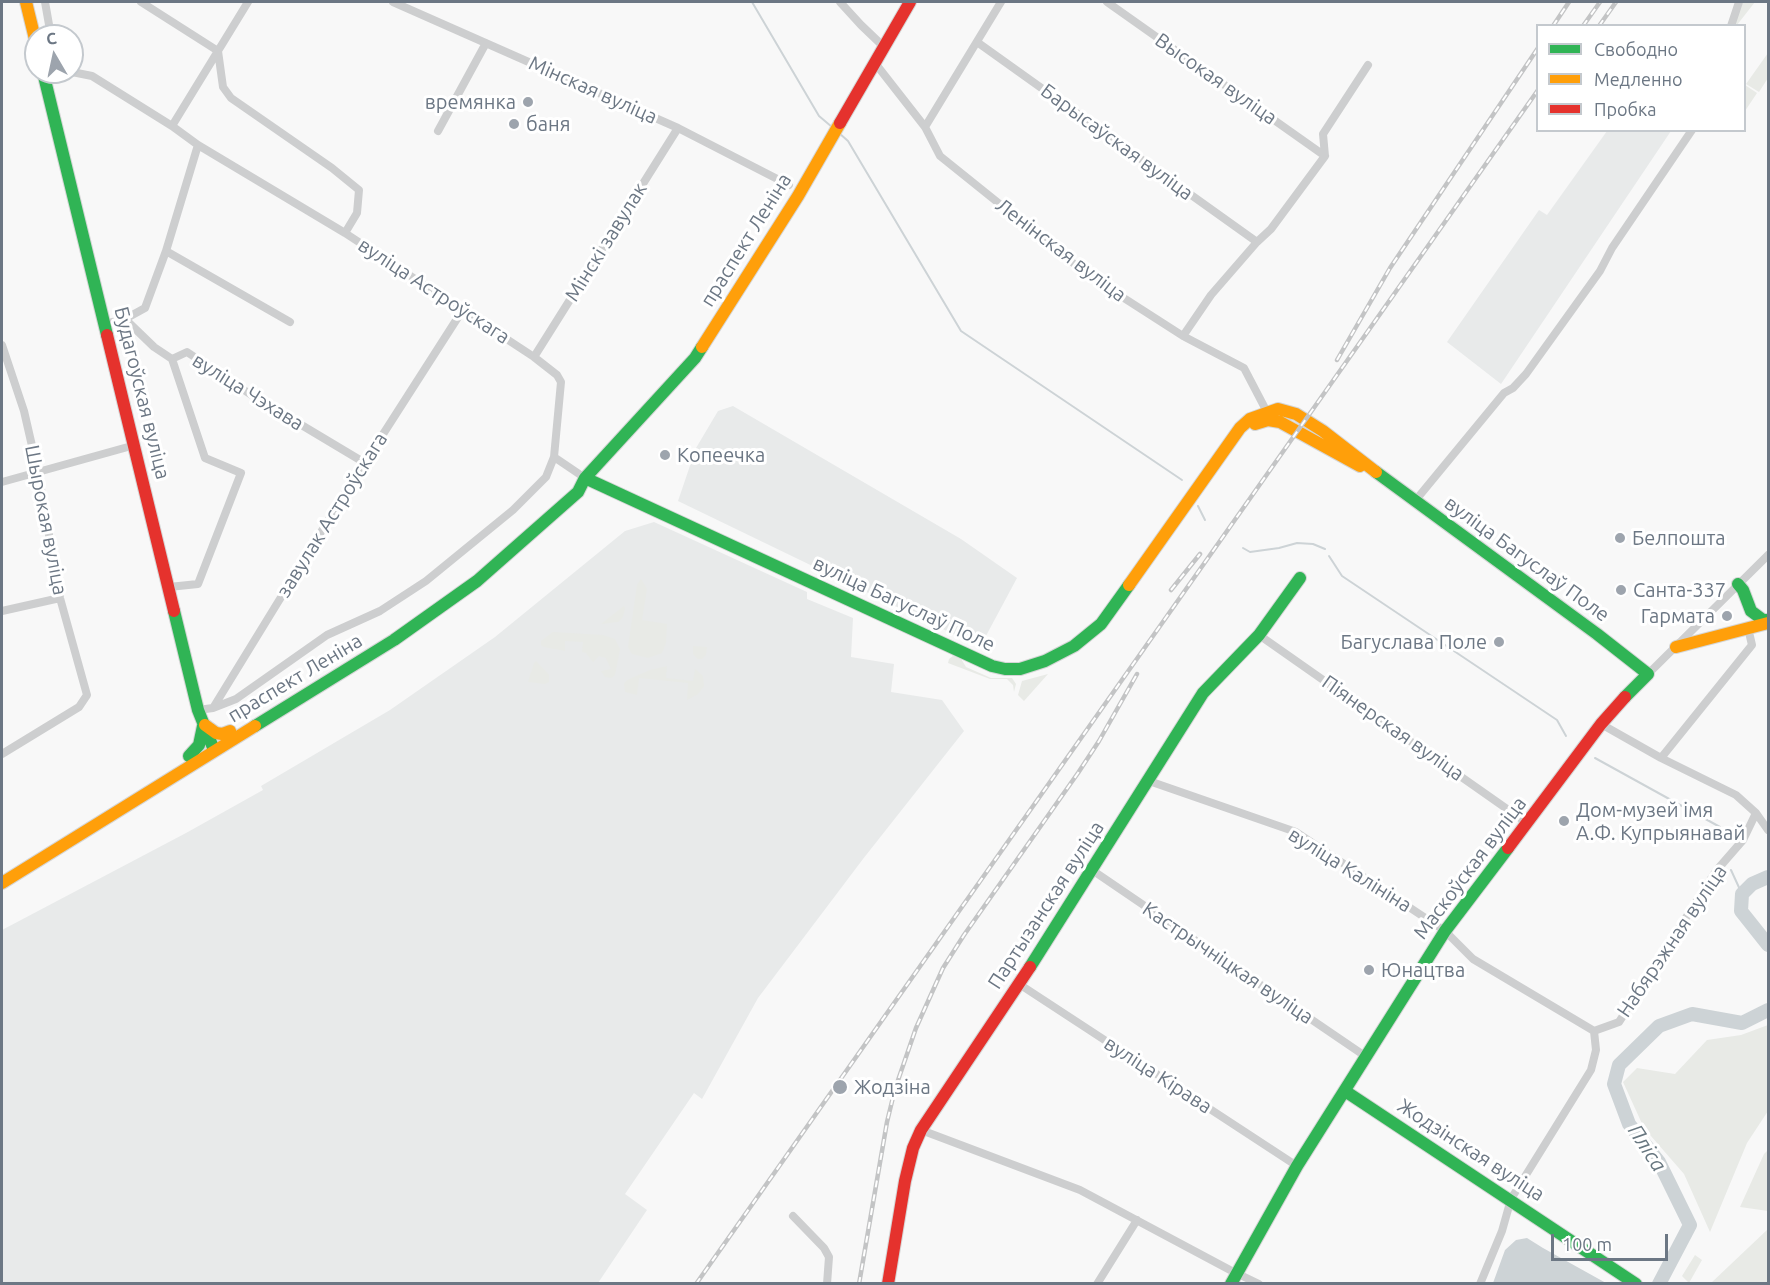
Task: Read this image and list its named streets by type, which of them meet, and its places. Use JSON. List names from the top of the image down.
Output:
{
  "streets": {
    "main road": [
      "праспект Леніна",
      "Будагоўская вуліца",
      "вуліца Багуслаў Поле",
      "Маскоўская вуліца",
      "Партызанская вуліца",
      "Жодзінская вуліца"
    ],
    "street": [
      "Высокая вуліца",
      "Мінская вуліца",
      "Барысаўская вуліца",
      "Мінскі завулак",
      "Ленінская вуліца",
      "вуліца Астроўскага",
      "вуліца Чэхава",
      "завулак Астроўскага",
      "Шырокая вуліца",
      "Піянерская вуліца",
      "вуліца Калініна",
      "Набярэжная вуліца",
      "Кастрычніцкая вуліца",
      "вуліца Кірава"
    ]
  },
  "crossings": [
    ["Мінская вуліца", "Мінскі завулак"],
    ["праспект Леніна", "Ленінская вуліца"],
    ["праспект Леніна", "Будагоўская вуліца"],
    ["праспект Леніна", "вуліца Багуслаў Поле"],
    ["Мінскі завулак", "вуліца Астроўскага"],
    ["Ленінская вуліца", "вуліца Багуслаў Поле"],
    ["вуліца Астроўскага", "завулак Астроўскага"],
    ["вуліца Чэхава", "завулак Астроўскага"],
    ["вуліца Багуслаў Поле", "Маскоўская вуліца"],
    ["Піянерская вуліца", "Маскоўская вуліца"],
    ["Піянерская вуліца", "Партызанская вуліца"],
    ["Маскоўская вуліца", "вуліца Калініна"],
    ["Маскоўская вуліца", "Кастрычніцкая вуліца"],
    ["Маскоўская вуліца", "вуліца Кірава"],
    ["Маскоўская вуліца", "Жодзінская вуліца"],
    ["вуліца Калініна", "Партызанская вуліца"],
    ["вуліца Калініна", "Набярэжная вуліца"],
    ["Партызанская вуліца", "Кастрычніцкая вуліца"],
    ["Партызанская вуліца", "вуліца Кірава"],
    ["Набярэжная вуліца", "Жодзінская вуліца"]
  ],
  "water": ["Пліса"],
  "places": [
    "времянка",
    "баня",
    "Копеечка",
    "Белпошта",
    "Санта-337",
    "Гармата",
    "Багуслава Поле",
    "Дом-музей імя А.Ф. Купрыянавай",
    "Юнацтва",
    "Жодзіна"
  ],
  "legend": ["Свободно", "Медленно", "Пробка"],
  "scale_bar": "100 m",
  "north": "top"
}
